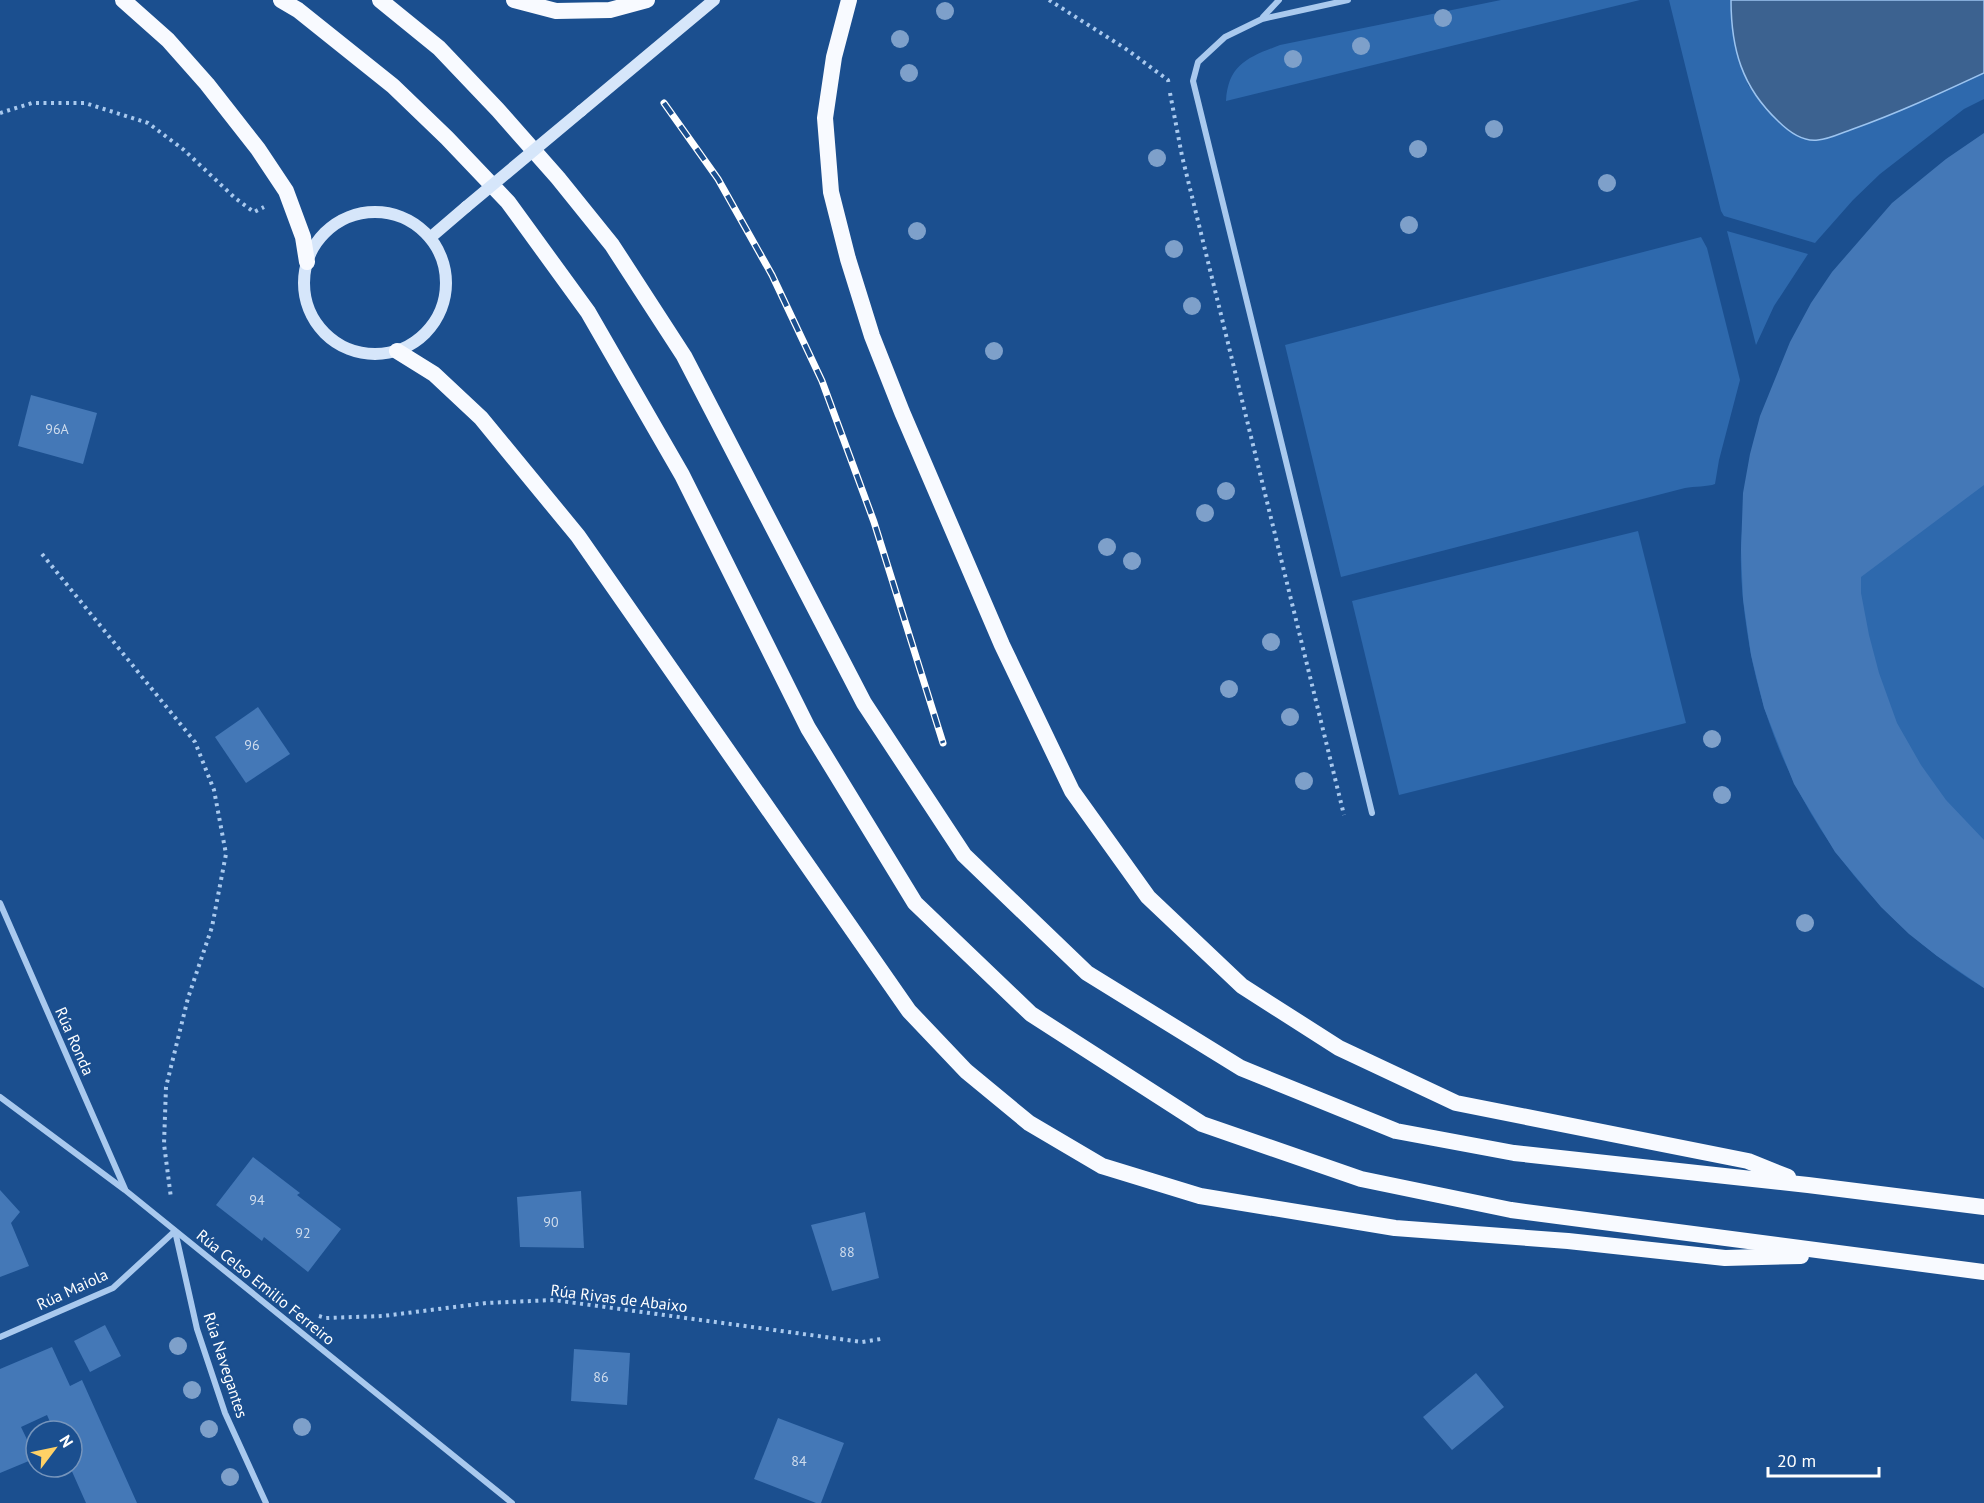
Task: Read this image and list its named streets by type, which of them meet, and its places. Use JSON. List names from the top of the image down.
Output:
{
  "streets": {
    "street": [
      "Rúa Ronda",
      "Rúa Celso Emilio Ferreiro",
      "Rúa Maiola",
      "Rúa Navegantes"
    ],
    "path": ["Rúa Rivas de Abaixo"]
  },
  "crossings": [
    ["Rúa Ronda", "Rúa Celso Emilio Ferreiro"],
    ["Rúa Celso Emilio Ferreiro", "Rúa Maiola"],
    ["Rúa Celso Emilio Ferreiro", "Rúa Navegantes"],
    ["Rúa Maiola", "Rúa Navegantes"]
  ],
  "house_numbers": [
    "96A",
    "96",
    "94",
    "90",
    "92",
    "88",
    "86",
    "84"
  ],
  "scale_bar": "20 m",
  "north": "top right"
}
